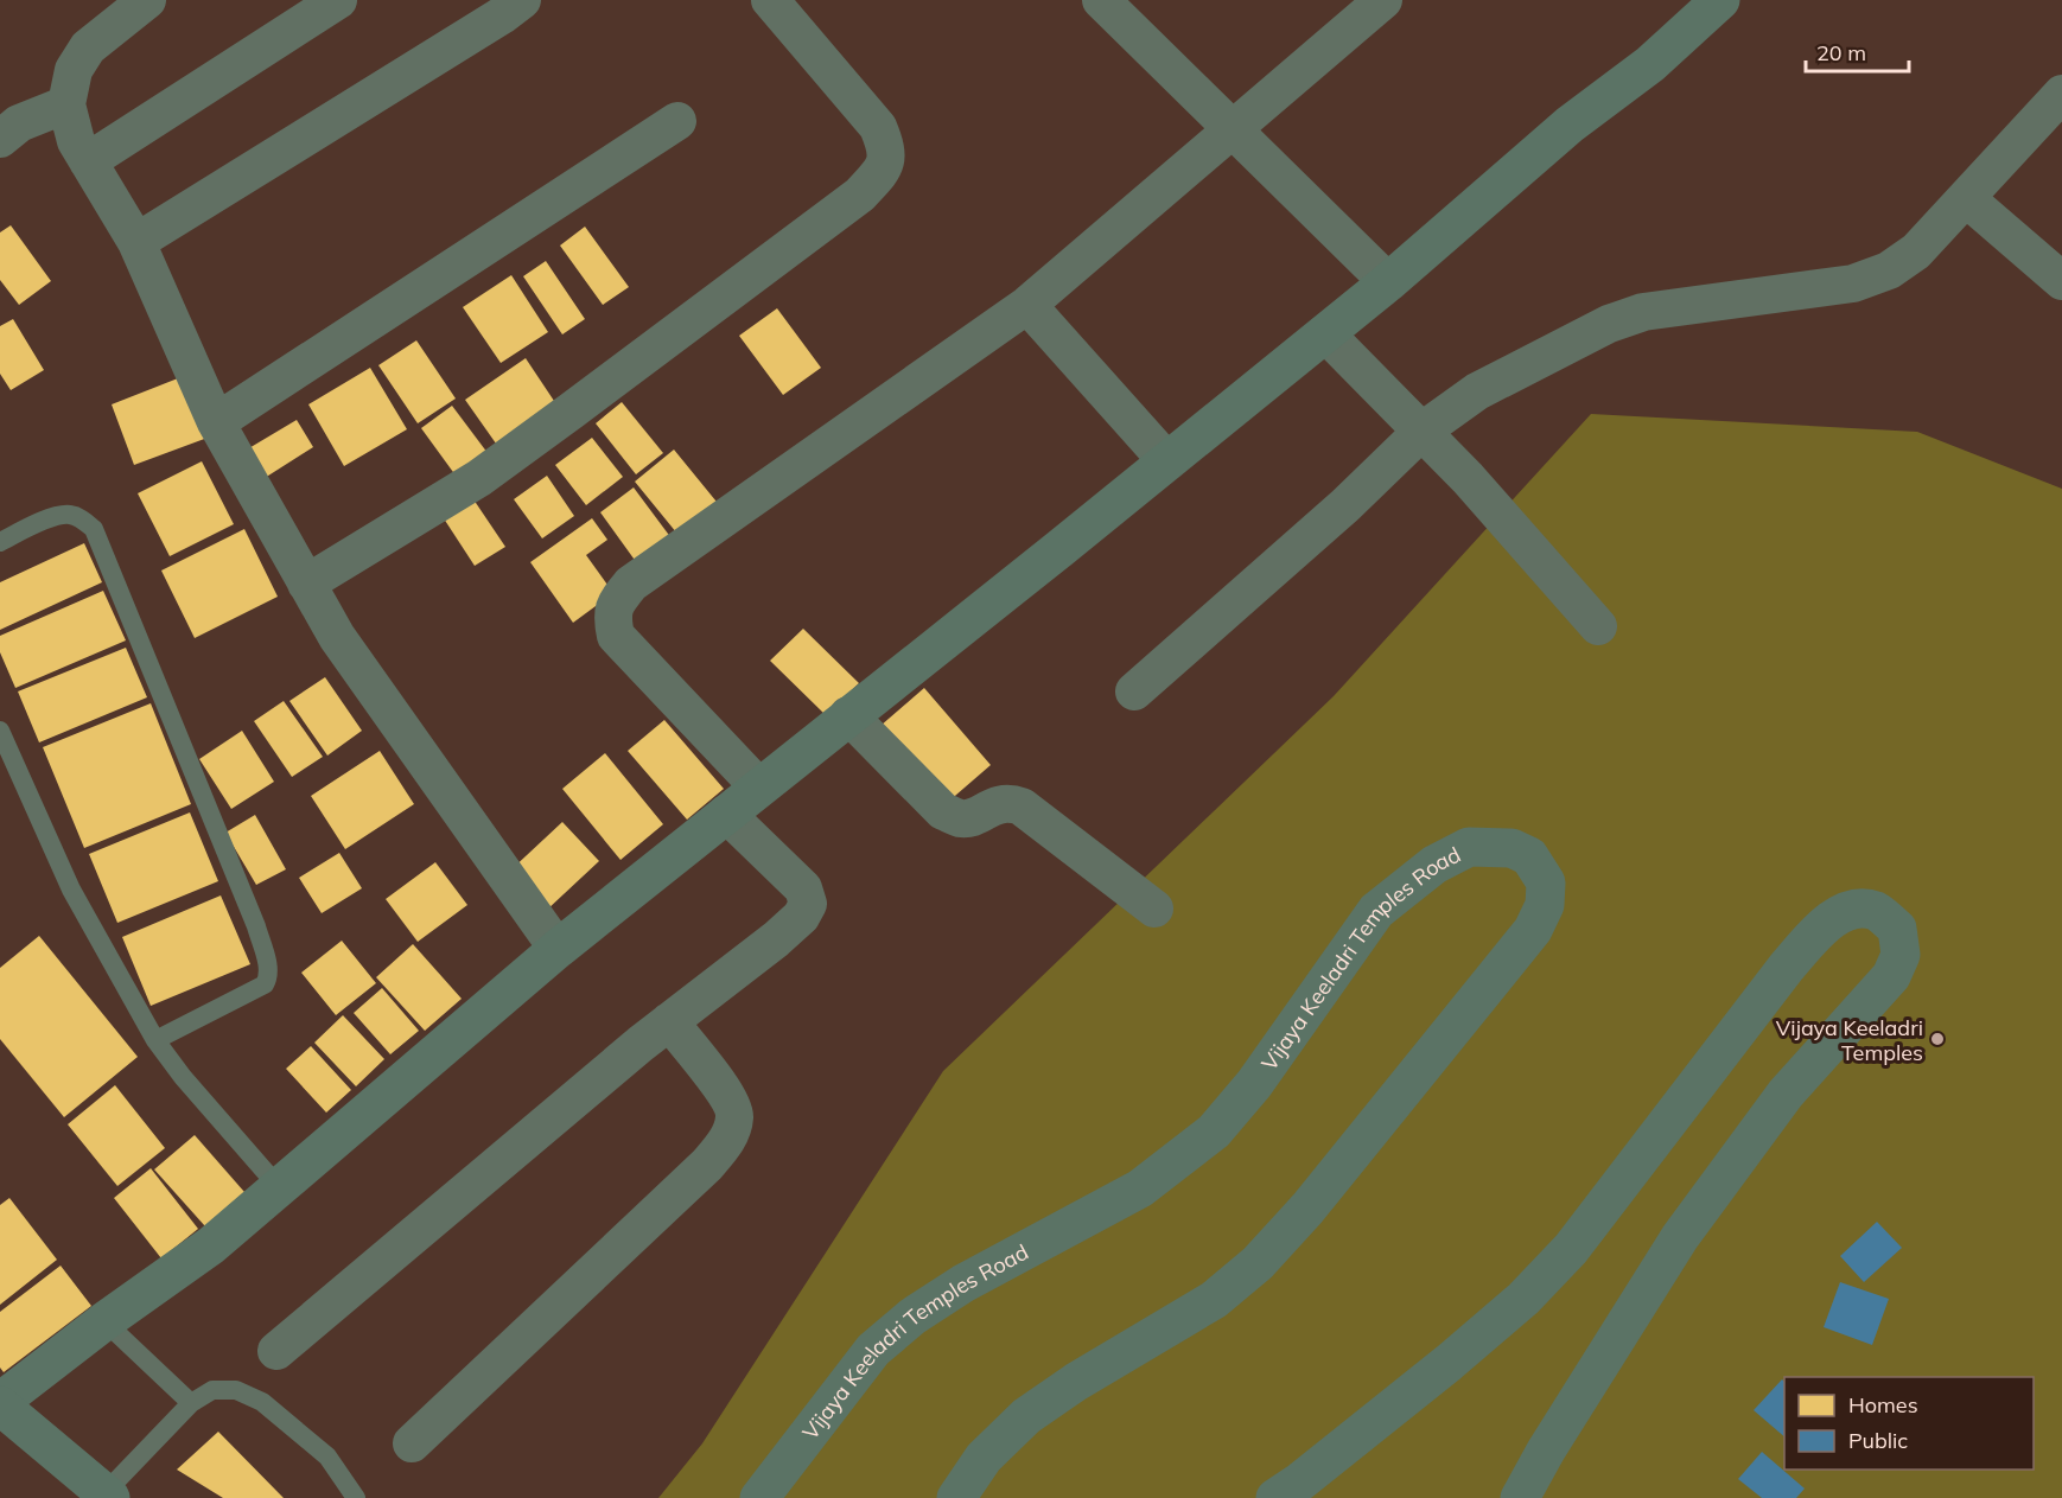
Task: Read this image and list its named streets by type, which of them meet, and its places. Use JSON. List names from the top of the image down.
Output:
{
  "streets": {
    "street": ["Vijaya Keeladri Temples Road"]
  },
  "places": ["Vijaya Keeladri Temples"],
  "legend": ["Homes", "Public"],
  "scale_bar": "20 m"
}
